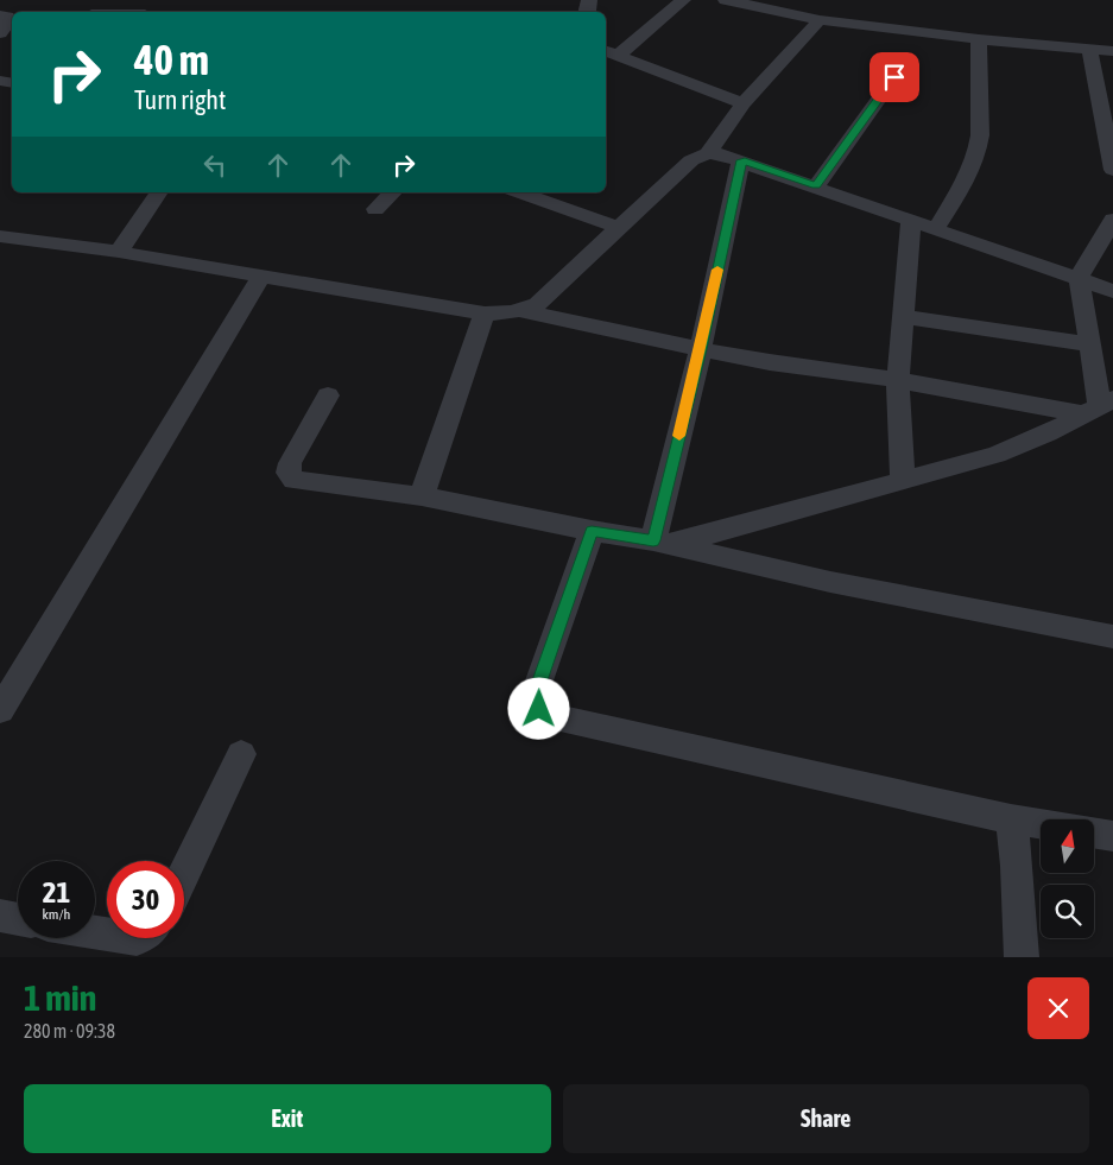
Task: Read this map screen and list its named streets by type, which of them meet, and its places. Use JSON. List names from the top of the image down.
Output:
{
  "north": "top",
  "page": {
    "turn": ["40 m", "Turn right"],
    "speed": "21 km/h",
    "limit": "30",
    "heading": ["1 min", "280 m · 09:38"],
    "buttons": ["Exit", "Share"]
  }
}
